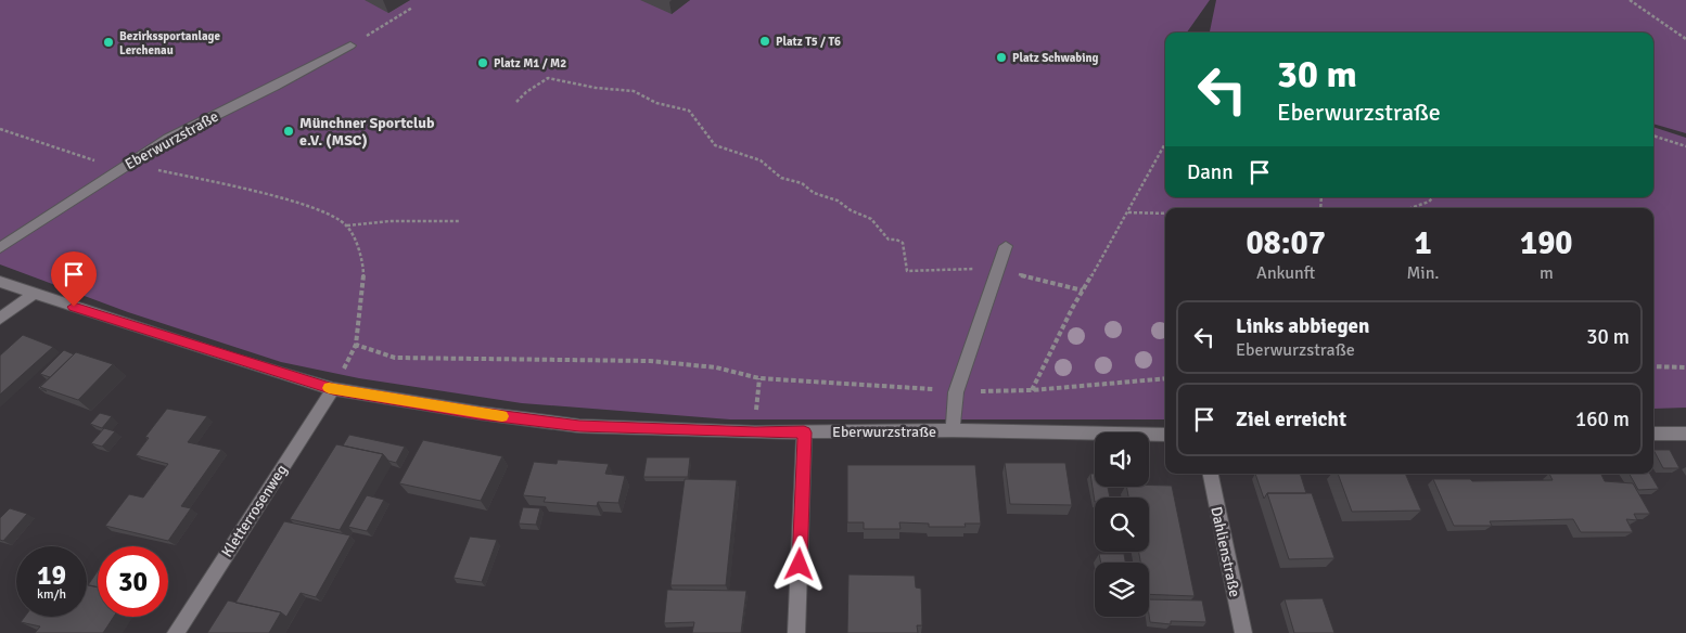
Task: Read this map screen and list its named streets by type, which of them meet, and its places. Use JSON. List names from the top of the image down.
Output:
{
  "streets": {
    "street": ["Eberwurzstraße", "Kletterrosenweg", "Dahlienstraße"]
  },
  "crossings": [
    ["Eberwurzstraße", "Kletterrosenweg"]
  ],
  "places": [
    "Platz T5 / T6",
    "Bezirkssportanlage Lerchenau",
    "Platz Schwabing",
    "Platz M1 / M2",
    "Münchner Sportclub e.V. (MSC)"
  ],
  "page": {
    "turn": ["30 m", "Eberwurzstraße"],
    "then": "Dann",
    "eta": [
      "08:07",
      "Ankunft",
      "1",
      "Min.",
      "190",
      "m"
    ],
    "list": [
      {
        "name": "Links abbiegen",
        "note": "Eberwurzstraße",
        "value": "30 m"
      },
      {
        "name": "Ziel erreicht",
        "value": "160 m"
      }
    ],
    "speed": "19 km/h",
    "limit": "30"
  }
}
